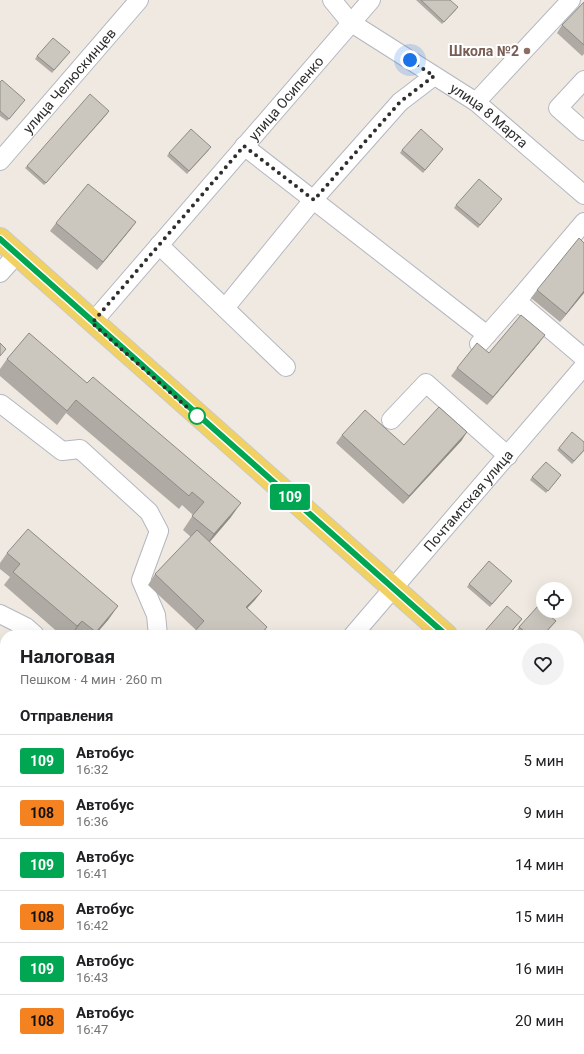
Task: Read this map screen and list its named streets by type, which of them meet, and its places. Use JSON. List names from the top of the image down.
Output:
{
  "streets": {
    "street": [
      "улица Челюскинцев",
      "улица Осипенко",
      "улица 8 Марта",
      "Почтамтская улица"
    ]
  },
  "crossings": [
    ["улица Осипенко", "улица 8 Марта"]
  ],
  "places": ["Школа №2"],
  "lines": ["bus line 109"],
  "page": {
    "on_map": "109",
    "heading": [
      ["Налоговая", "Пешком · 4 мин · 260 m"],
      "Отправления"
    ],
    "list": [
      {
        "mark": "109",
        "name": "Автобус",
        "note": "16:32",
        "value": "5 мин"
      },
      {
        "mark": "108",
        "name": "Автобус",
        "note": "16:36",
        "value": "9 мин"
      },
      {
        "mark": "109",
        "name": "Автобус",
        "note": "16:41",
        "value": "14 мин"
      },
      {
        "mark": "108",
        "name": "Автобус",
        "note": "16:42",
        "value": "15 мин"
      },
      {
        "mark": "109",
        "name": "Автобус",
        "note": "16:43",
        "value": "16 мин"
      },
      {
        "mark": "108",
        "name": "Автобус",
        "note": "16:47",
        "value": "20 мин"
      }
    ]
  }
}
